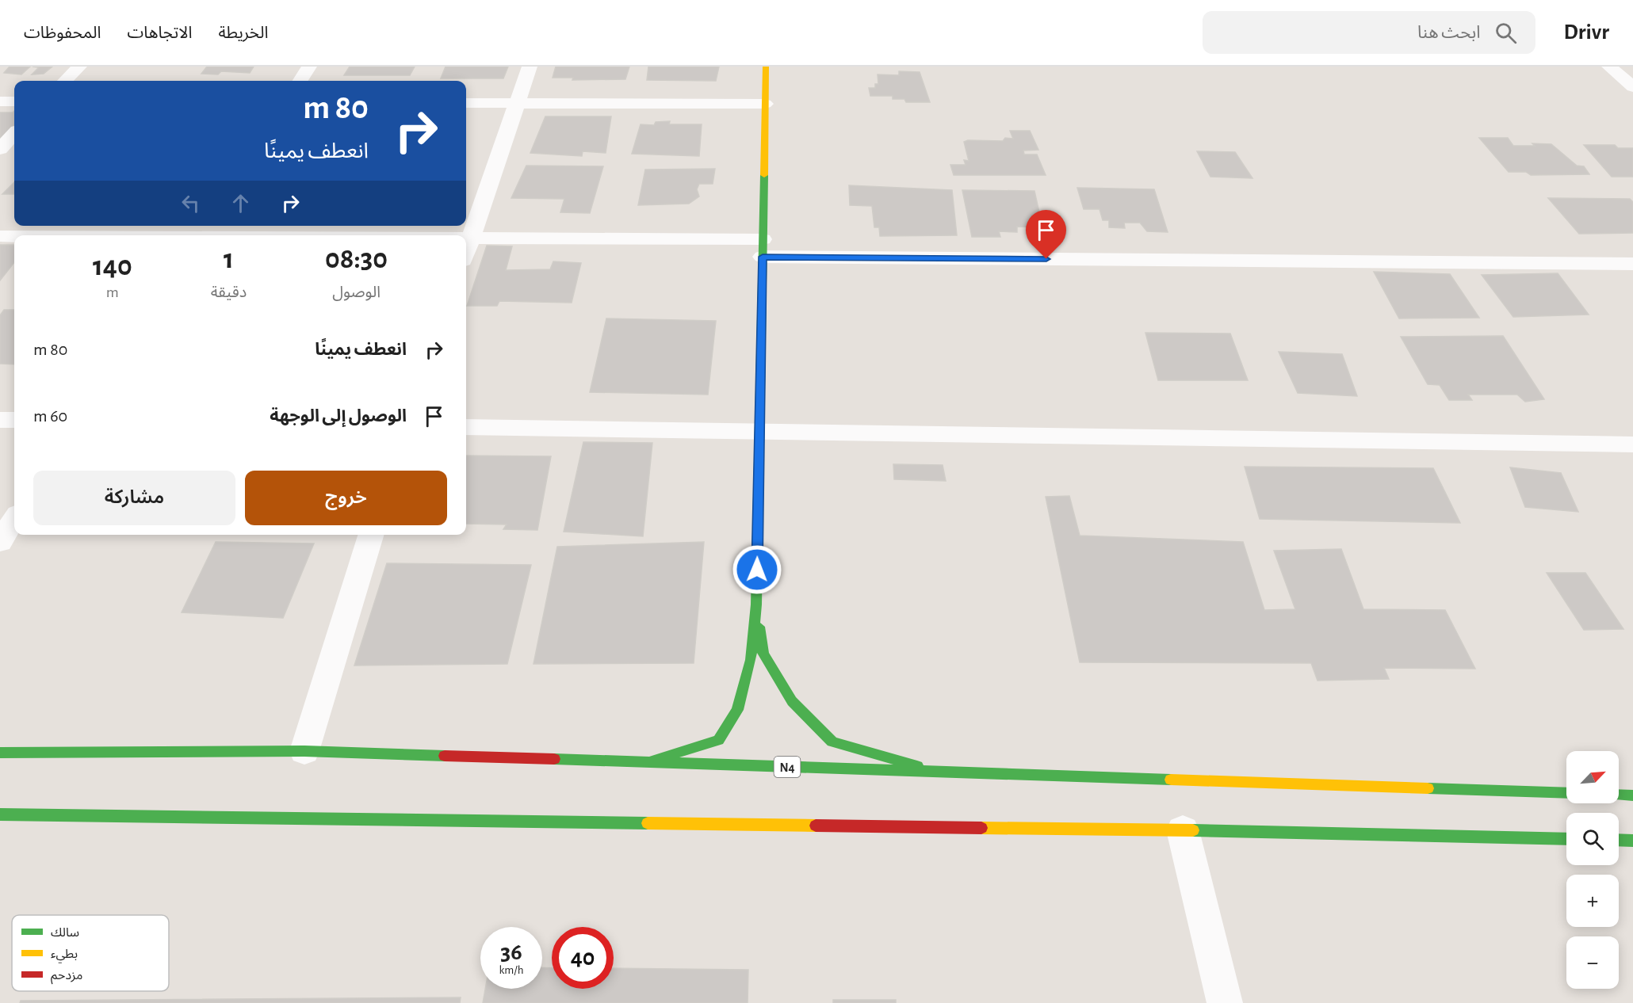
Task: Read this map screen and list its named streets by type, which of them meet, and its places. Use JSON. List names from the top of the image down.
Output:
{
  "streets": {
    "main road": ["N4"]
  },
  "legend": ["سالك", "بطيء", "مزدحم"],
  "north": "top right",
  "page": {
    "header": "Drivr",
    "search": "ابحث هنا",
    "nav": ["الخريطة", "الاتجاهات", "المحفوظات"],
    "turn": ["80 m", "انعطف يمينًا"],
    "eta": [
      "08:30",
      "الوصول",
      "1",
      "دقيقة",
      "140",
      "m"
    ],
    "list": [
      {
        "name": "انعطف يمينًا",
        "value": "80 m"
      },
      {
        "name": "الوصول إلى الوجهة",
        "value": "60 m"
      }
    ],
    "buttons": ["خروج", "مشاركة"],
    "map_buttons": ["+", "−"],
    "speed": "36 km/h",
    "limit": "40"
  }
}
